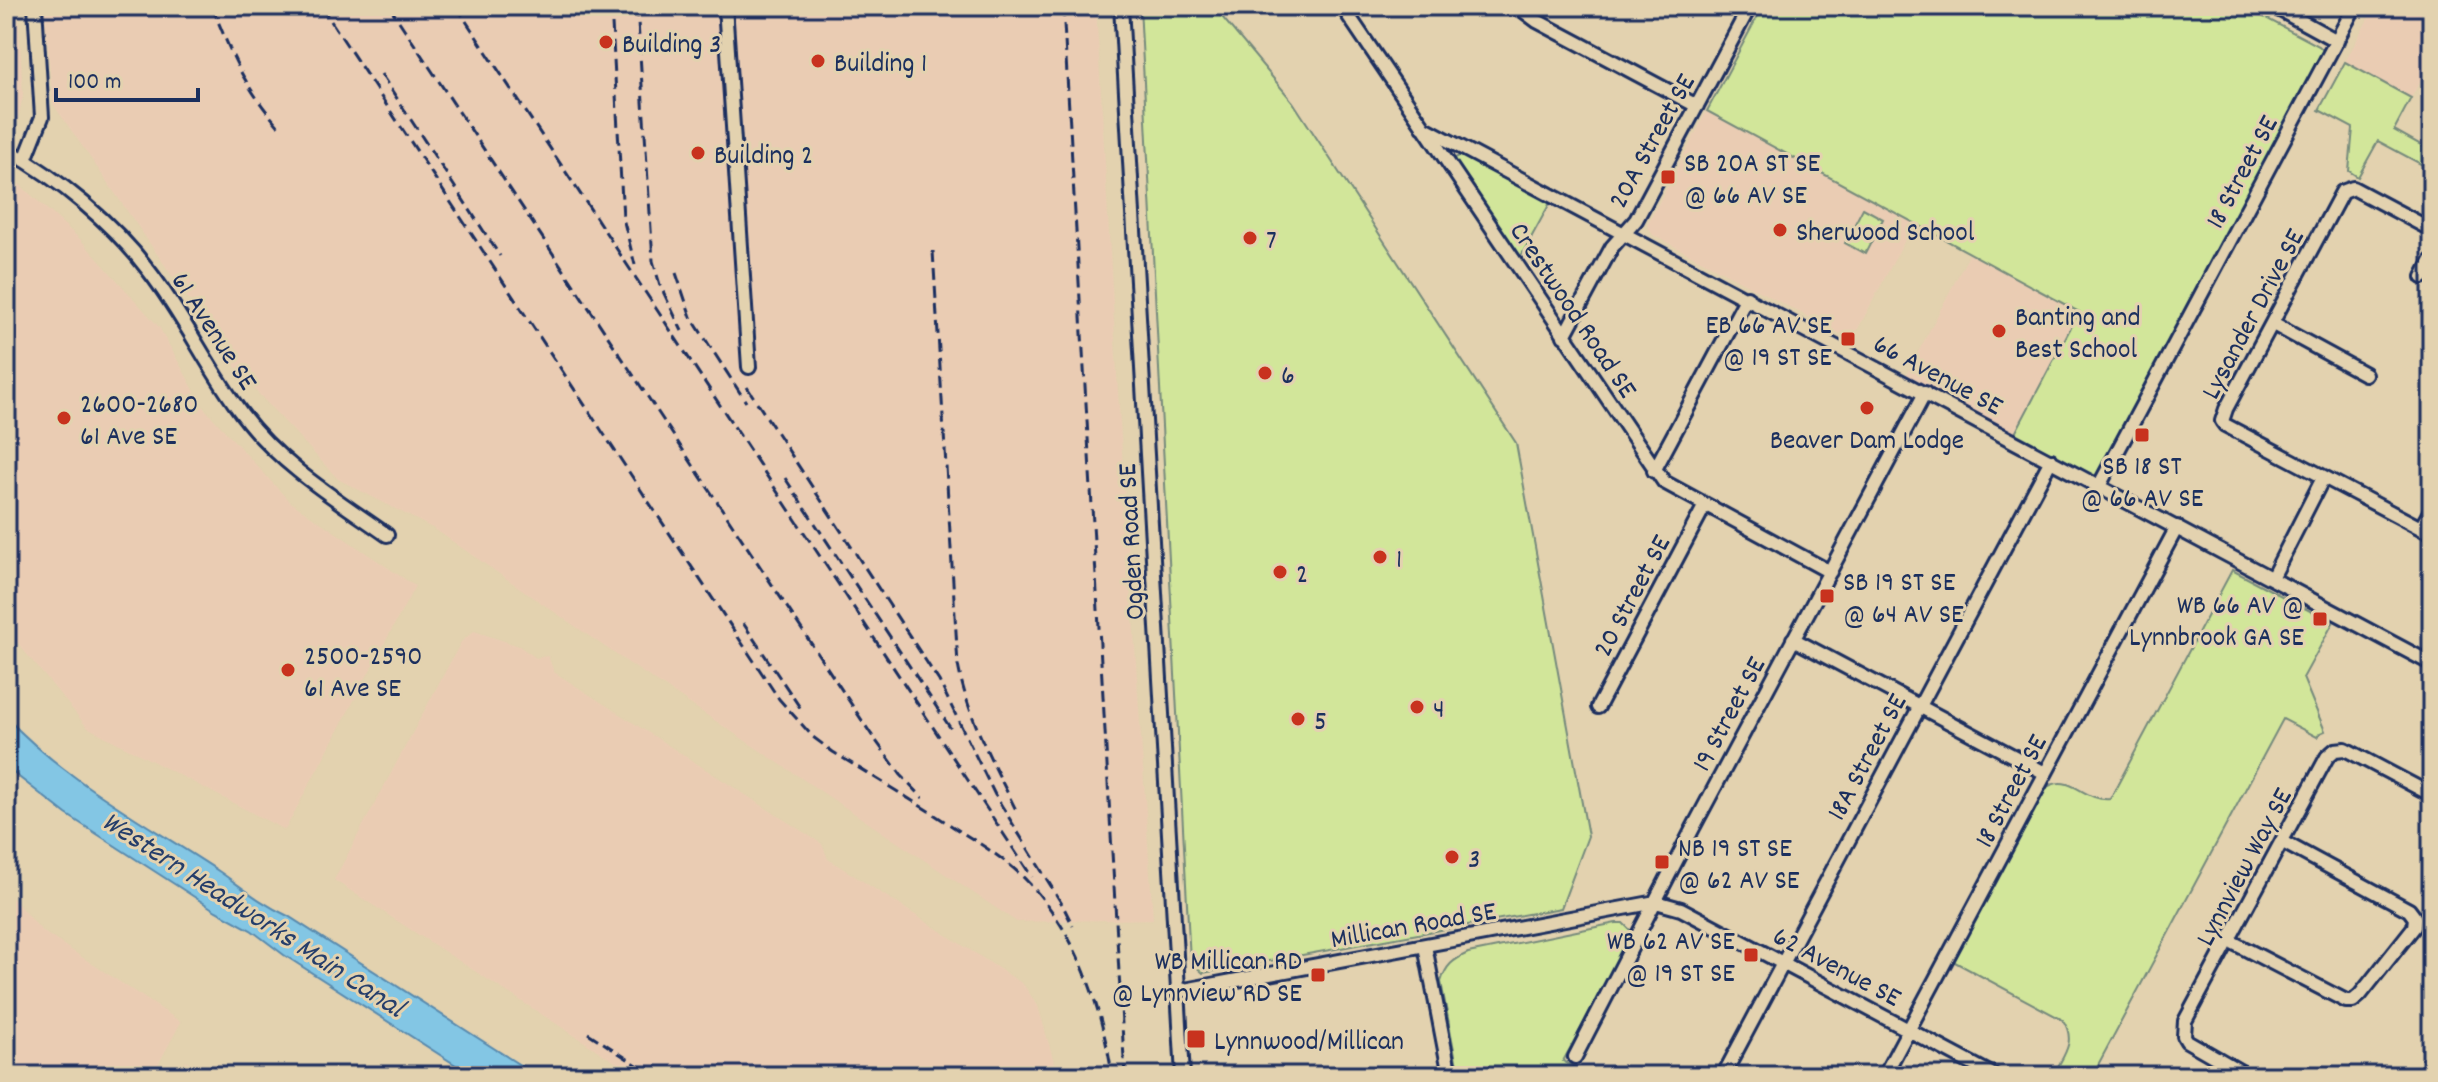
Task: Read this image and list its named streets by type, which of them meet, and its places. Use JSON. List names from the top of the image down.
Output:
{
  "streets": {
    "street": [
      "20A Street SE",
      "18 Street SE",
      "Crestwood Road SE",
      "Lysander Drive SE",
      "61 Avenue SE",
      "66 Avenue SE",
      "Ogden Road SE",
      "20 Street SE",
      "19 Street SE",
      "18A Street SE",
      "Lynnview Way SE",
      "Millican Road SE",
      "62 Avenue SE"
    ]
  },
  "crossings": [
    ["20A Street SE", "Crestwood Road SE"],
    ["20A Street SE", "66 Avenue SE"],
    ["18 Street SE", "66 Avenue SE"],
    ["18 Street SE", "62 Avenue SE"],
    ["Crestwood Road SE", "66 Avenue SE"],
    ["Crestwood Road SE", "20 Street SE"],
    ["Crestwood Road SE", "19 Street SE"],
    ["66 Avenue SE", "19 Street SE"],
    ["66 Avenue SE", "18A Street SE"],
    ["Ogden Road SE", "Millican Road SE"],
    ["19 Street SE", "Millican Road SE"],
    ["19 Street SE", "62 Avenue SE"],
    ["18A Street SE", "62 Avenue SE"],
    ["Millican Road SE", "62 Avenue SE"]
  ],
  "water": ["Western Headworks Main Canal"],
  "places": {
    "other": [
      "Building 3",
      "Building 1",
      "Building 2",
      "Sherwood School",
      "7",
      "Banting and Best School",
      "6",
      "Beaver Dam Lodge",
      "2600-2680 61 Ave SE",
      "1",
      "2",
      "2500-2590 61 Ave SE",
      "4",
      "5",
      "3"
    ],
    "transit": [
      "SB 20A ST SE @ 66 AV SE",
      "EB 66 AV SE @ 19 ST SE",
      "SB 18 ST @ 66 AV SE",
      "SB 19 ST SE @ 64 AV SE",
      "WB 66 AV @ Lynnbrook GA SE",
      "NB 19 ST SE @ 62 AV SE",
      "WB 62 AV SE @ 19 ST SE",
      "WB Millican RD @ Lynnview RD SE",
      "Lynnwood/Millican"
    ]
  },
  "scale_bar": "100 m"
}
